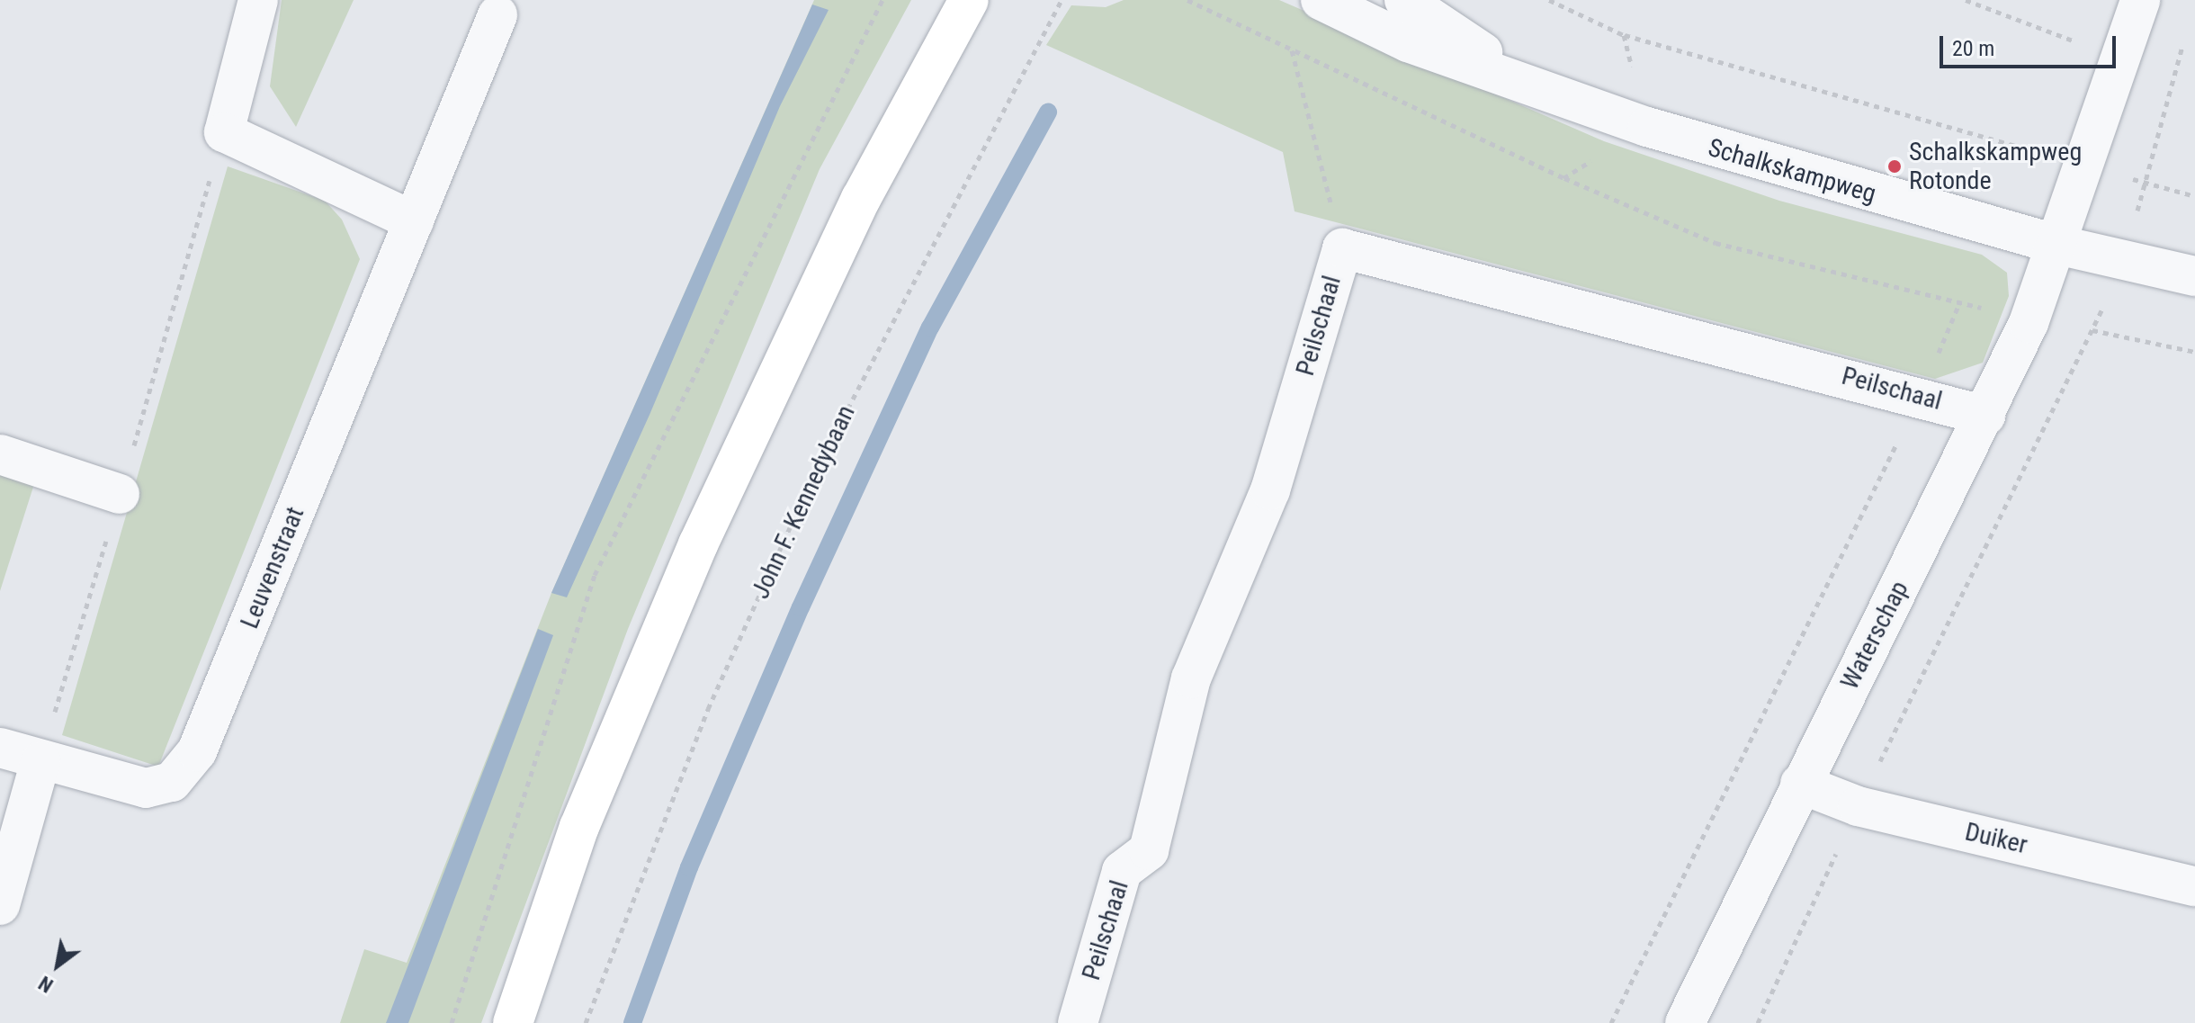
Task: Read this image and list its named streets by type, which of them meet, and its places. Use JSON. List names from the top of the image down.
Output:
{
  "streets": {
    "street": [
      "Schalkskampweg",
      "Peilschaal",
      "Leuvenstraat",
      "Waterschap",
      "Duiker"
    ],
    "path": ["John F. Kennedybaan"]
  },
  "crossings": [
    ["Schalkskampweg", "Waterschap"],
    ["Peilschaal", "Waterschap"],
    ["Waterschap", "Duiker"]
  ],
  "places": ["Schalkskampweg Rotonde"],
  "scale_bar": "20 m",
  "north": "bottom left"
}
